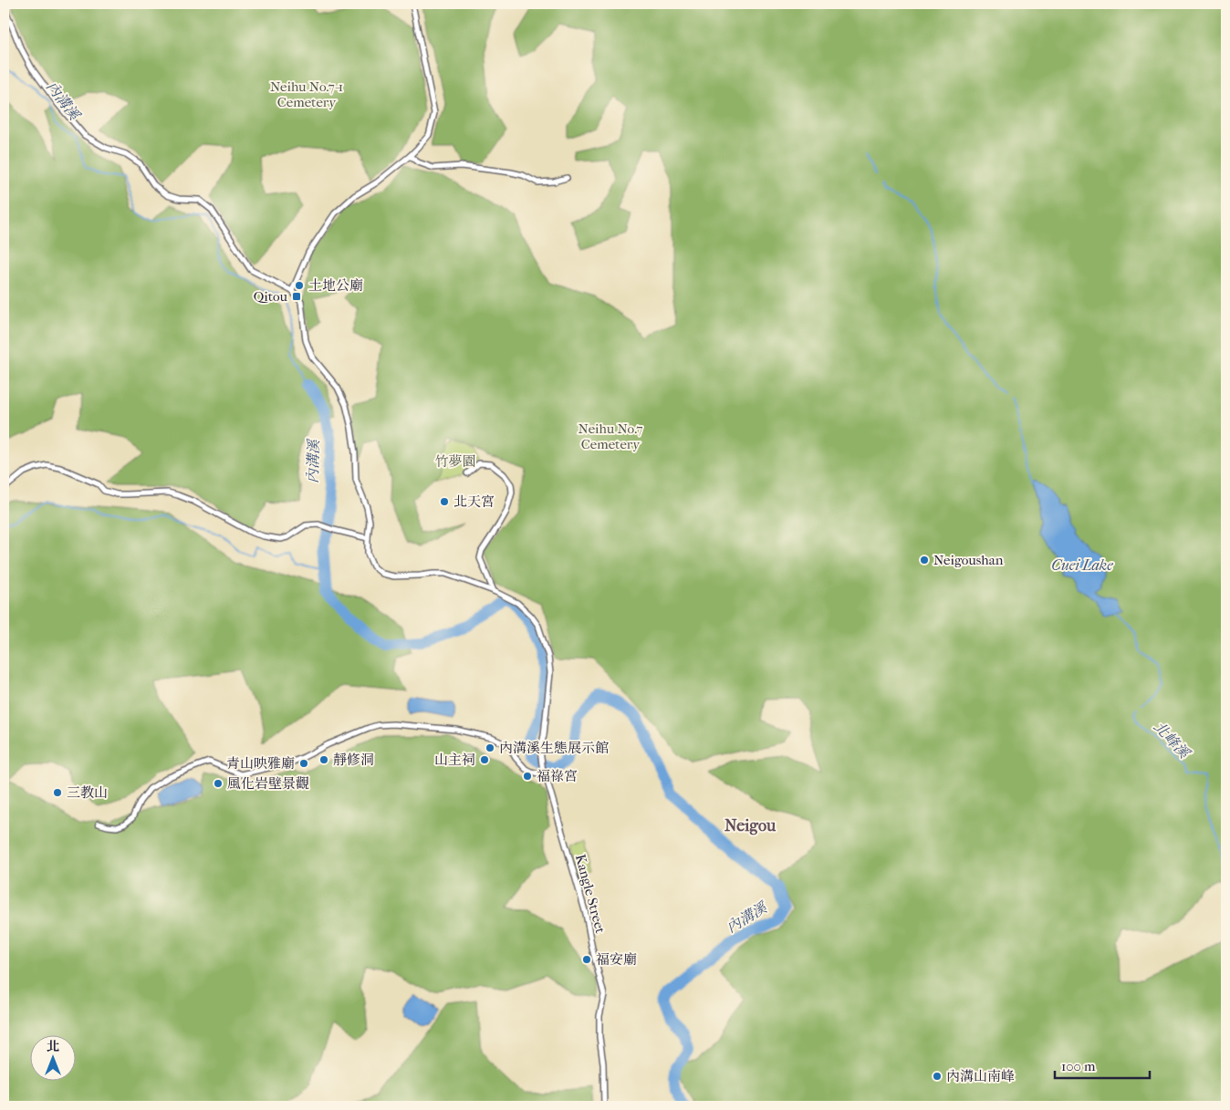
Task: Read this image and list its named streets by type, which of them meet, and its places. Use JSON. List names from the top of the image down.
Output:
{
  "streets": {
    "street": ["Kangle Street"]
  },
  "districts": ["Neigou"],
  "water": ["內溝溪", "Cuei Lake", "北峰溪"],
  "parks": ["Neihu No.7-1 Cemetery", "Neihu No.7 Cemetery", "竹夢園"],
  "places": {
    "other": [
      "土地公廟",
      "北天宮",
      "Neigoushan",
      "內溝溪生態展示館",
      "靜修洞",
      "山主祠",
      "青山映雅廟",
      "福祿宮",
      "風化岩壁景觀",
      "三教山",
      "福安廟",
      "內溝山南峰"
    ],
    "transit": ["Qitou"]
  },
  "scale_bar": "100 m",
  "north": "top"
}
